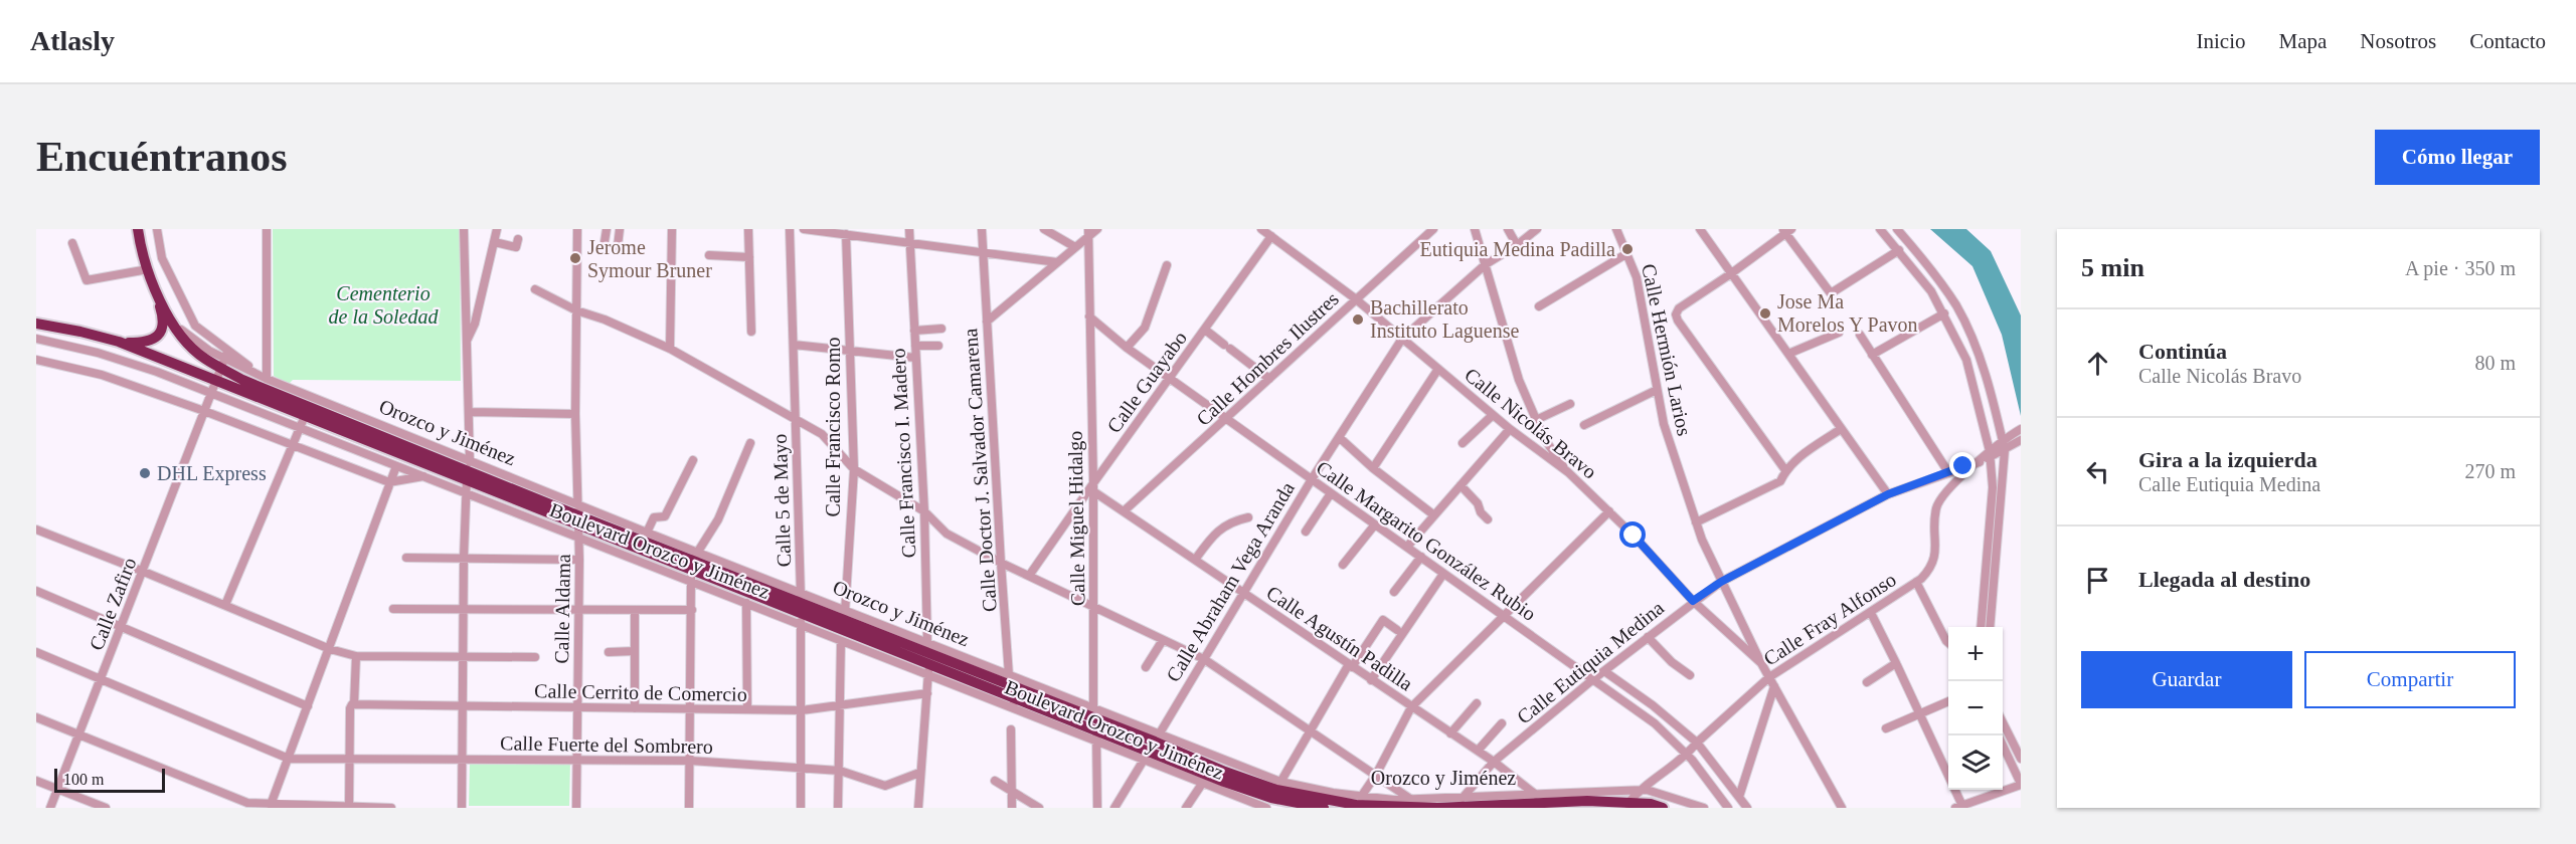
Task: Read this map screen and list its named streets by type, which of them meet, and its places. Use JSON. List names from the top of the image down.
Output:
{
  "streets": {
    "highway": ["Orozco y Jiménez"],
    "street": [
      "Calle Hermión Larios",
      "Calle Hombres Ilustres",
      "Calle Guayabo",
      "Calle Nicolás Bravo",
      "Calle Francisco Romo",
      "Calle Francisco I. Madero",
      "Calle Doctor J. Salvador Camarena",
      "Calle 5 de Mayo",
      "Calle Miguel Hidalgo",
      "Calle Margarito González Rubio",
      "Boulevard Orozco y Jiménez",
      "Calle Abraham Vega Aranda",
      "Calle Zafiro",
      "Calle Aldama",
      "Calle Fray Alfonso",
      "Calle Agustín Padilla",
      "Calle Eutiquia Medina",
      "Calle Cerrito de Comercio",
      "Calle Fuerte del Sombrero"
    ]
  },
  "crossings": [
    ["Calle Hermión Larios", "Calle Nicolás Bravo"],
    ["Calle Hermión Larios", "Calle Fray Alfonso"],
    ["Calle Hermión Larios", "Calle Eutiquia Medina"],
    ["Calle Hombres Ilustres", "Calle Nicolás Bravo"],
    ["Calle Hombres Ilustres", "Calle Margarito González Rubio"],
    ["Calle Hombres Ilustres", "Calle Agustín Padilla"],
    ["Calle Guayabo", "Calle Nicolás Bravo"],
    ["Calle Guayabo", "Calle Miguel Hidalgo"],
    ["Calle Guayabo", "Calle Margarito González Rubio"],
    ["Calle Guayabo", "Calle Agustín Padilla"],
    ["Calle Nicolás Bravo", "Calle Abraham Vega Aranda"],
    ["Calle Nicolás Bravo", "Calle Eutiquia Medina"],
    ["Calle Francisco Romo", "Orozco y Jiménez"],
    ["Orozco y Jiménez", "Calle Francisco I. Madero"],
    ["Orozco y Jiménez", "Calle Doctor J. Salvador Camarena"],
    ["Orozco y Jiménez", "Calle 5 de Mayo"],
    ["Orozco y Jiménez", "Calle Miguel Hidalgo"],
    ["Orozco y Jiménez", "Boulevard Orozco y Jiménez"],
    ["Orozco y Jiménez", "Calle Abraham Vega Aranda"],
    ["Orozco y Jiménez", "Calle Zafiro"],
    ["Orozco y Jiménez", "Calle Aldama"],
    ["Orozco y Jiménez", "Calle Fray Alfonso"],
    ["Orozco y Jiménez", "Calle Agustín Padilla"],
    ["Orozco y Jiménez", "Calle Eutiquia Medina"],
    ["Calle Francisco I. Madero", "Boulevard Orozco y Jiménez"],
    ["Calle Francisco I. Madero", "Calle Cerrito de Comercio"],
    ["Calle Francisco I. Madero", "Calle Fuerte del Sombrero"],
    ["Calle Doctor J. Salvador Camarena", "Boulevard Orozco y Jiménez"],
    ["Calle 5 de Mayo", "Boulevard Orozco y Jiménez"],
    ["Calle 5 de Mayo", "Calle Cerrito de Comercio"],
    ["Calle 5 de Mayo", "Calle Fuerte del Sombrero"],
    ["Calle Miguel Hidalgo", "Calle Margarito González Rubio"],
    ["Calle Miguel Hidalgo", "Boulevard Orozco y Jiménez"],
    ["Calle Miguel Hidalgo", "Calle Agustín Padilla"],
    ["Calle Margarito González Rubio", "Calle Abraham Vega Aranda"],
    ["Calle Margarito González Rubio", "Calle Fray Alfonso"],
    ["Calle Margarito González Rubio", "Calle Eutiquia Medina"],
    ["Boulevard Orozco y Jiménez", "Calle Abraham Vega Aranda"],
    ["Boulevard Orozco y Jiménez", "Calle Zafiro"],
    ["Boulevard Orozco y Jiménez", "Calle Aldama"],
    ["Calle Abraham Vega Aranda", "Calle Agustín Padilla"],
    ["Calle Aldama", "Calle Cerrito de Comercio"],
    ["Calle Aldama", "Calle Fuerte del Sombrero"],
    ["Calle Fray Alfonso", "Calle Eutiquia Medina"],
    ["Calle Agustín Padilla", "Calle Eutiquia Medina"]
  ],
  "parks": ["Cementerio de la Soledad"],
  "places": [
    "Eutiquia Medina Padilla",
    "Jerome Symour Bruner",
    "Jose Ma Morelos Y Pavon",
    "Bachillerato Instituto Laguense",
    "DHL Express"
  ],
  "scale_bar": "100 m",
  "page": {
    "header": "Atlasly",
    "nav": [
      "Inicio",
      "Mapa",
      "Nosotros",
      "Contacto"
    ],
    "buttons": [
      "Cómo llegar",
      ["Guardar", "Compartir"]
    ],
    "title": "Encuéntranos",
    "heading": ["5 min", "A pie · 350 m"],
    "list": [
      ["Continúa", "Calle Nicolás Bravo", "80 m"],
      ["Gira a la izquierda", "Calle Eutiquia Medina", "270 m"],
      "Llegada al destino"
    ],
    "map_buttons": ["+", "−"],
    "scale": "100 m"
  }
}
